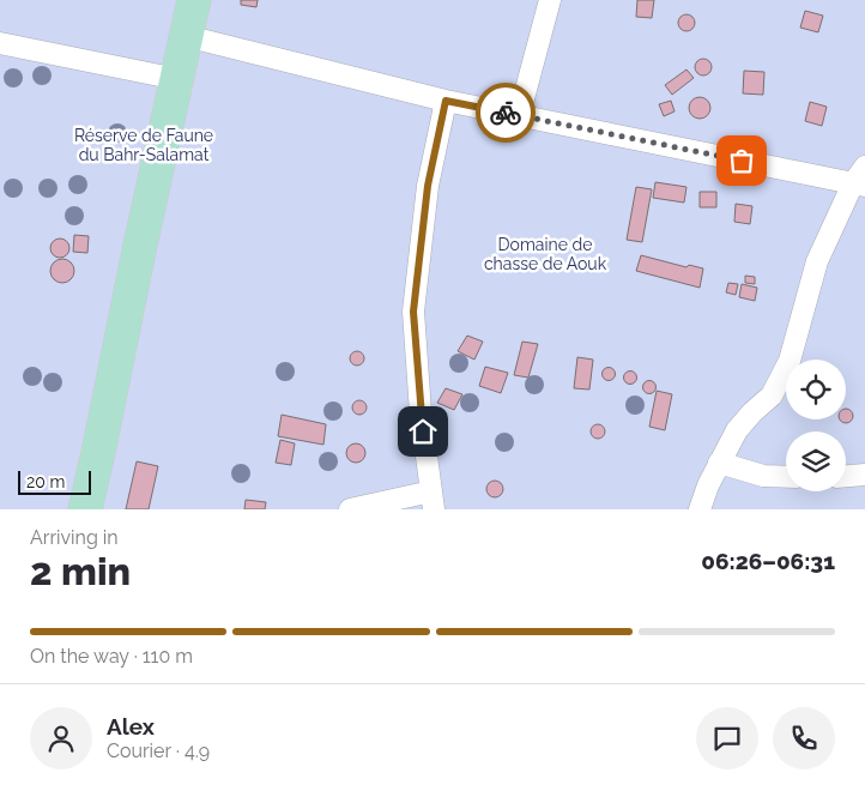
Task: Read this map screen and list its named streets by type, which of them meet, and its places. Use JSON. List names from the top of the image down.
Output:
{
  "parks": ["Réserve de Faune du Bahr-Salamat", "Domaine de chasse de Aouk"],
  "scale_bar": "20 m",
  "page": {
    "scale": "20 m",
    "heading": ["2 min", "Arriving in", "06:26–06:31"],
    "panel": ["Alex", "Courier · 4.9"],
    "bar": "On the way · 110 m"
  }
}
